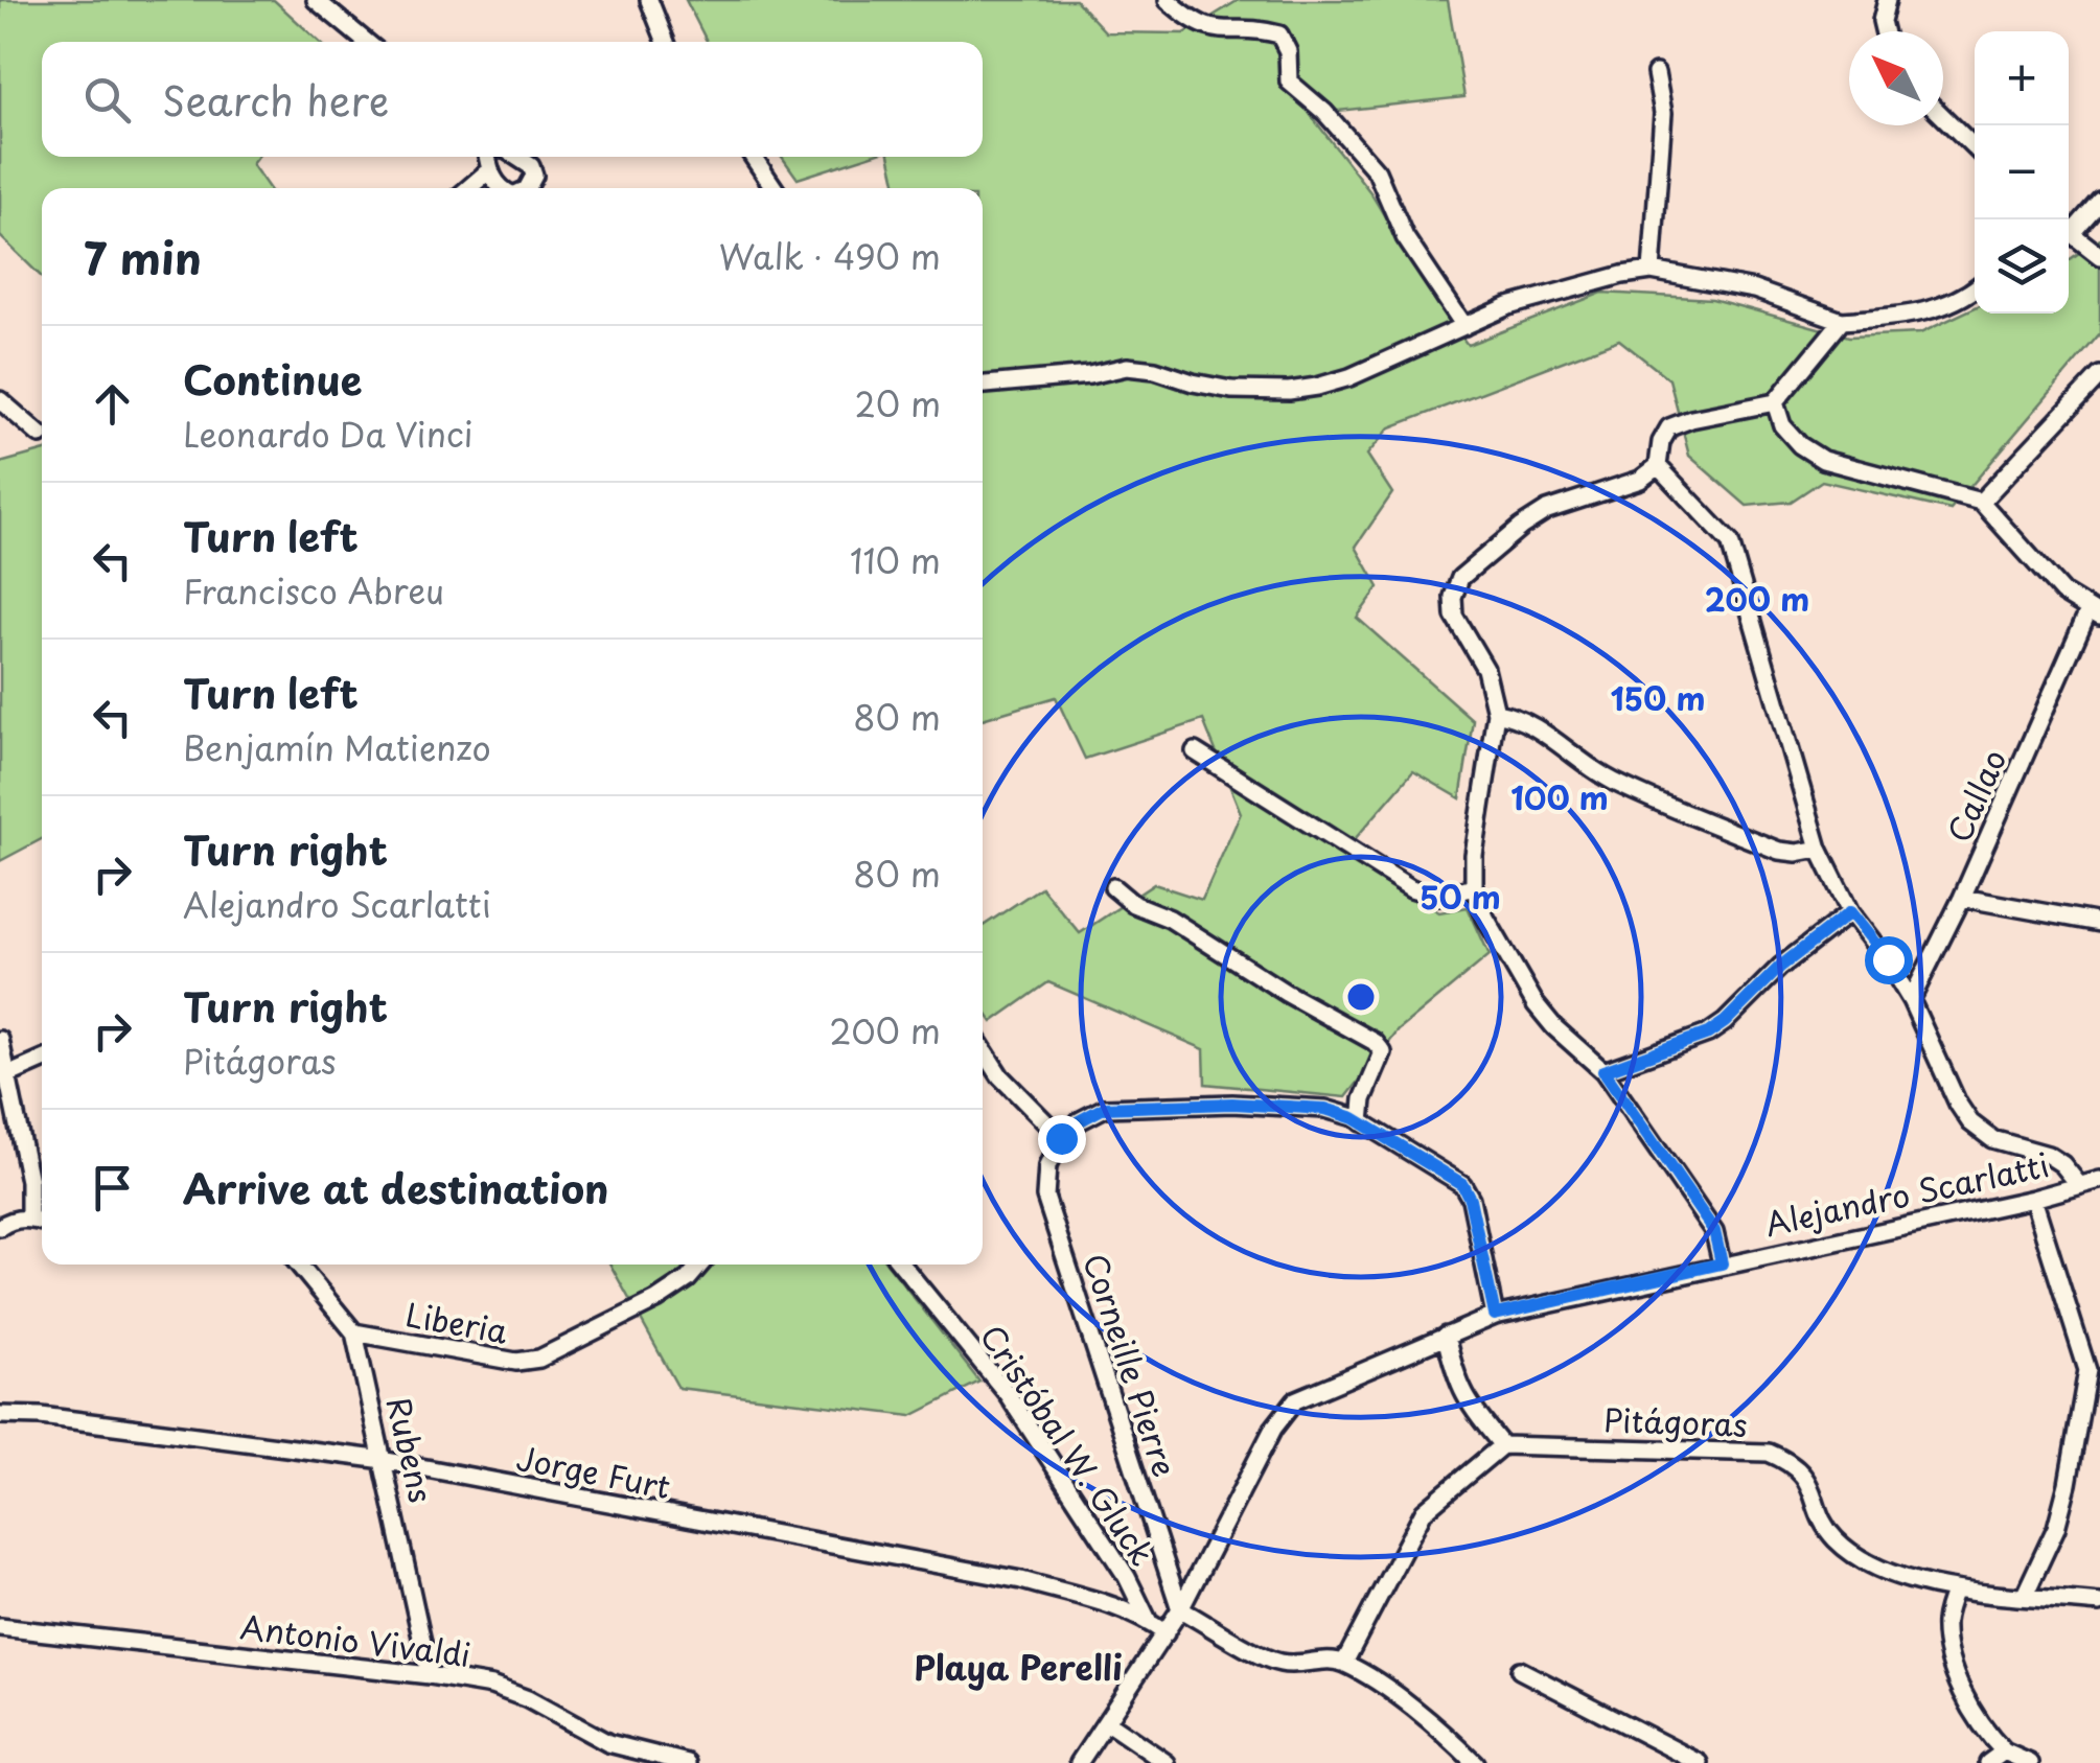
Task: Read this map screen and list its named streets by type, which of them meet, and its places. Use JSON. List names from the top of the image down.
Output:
{
  "streets": {
    "street": [
      "Callao",
      "Alejandro Scarlatti",
      "Liberia",
      "Corneille Pierre",
      "Pitágoras",
      "Cristóbal W. Gluck",
      "Rubens",
      "Jorge Furt",
      "Antonio Vivaldi"
    ]
  },
  "crossings": [
    ["Alejandro Scarlatti", "Corneille Pierre"],
    ["Alejandro Scarlatti", "Jorge Furt"],
    ["Liberia", "Rubens"],
    ["Cristóbal W. Gluck", "Jorge Furt"],
    ["Rubens", "Jorge Furt"],
    ["Rubens", "Antonio Vivaldi"]
  ],
  "districts": ["Playa Perelli"],
  "north": "top left",
  "page": {
    "map_buttons": ["+", "−"],
    "search": "Search here",
    "heading": ["7 min", "Walk · 490 m"],
    "list": [
      ["Continue", "Leonardo Da Vinci", "20 m"],
      ["Turn left", "Francisco Abreu", "110 m"],
      ["Turn left", "Benjamín Matienzo", "80 m"],
      ["Turn right", "Alejandro Scarlatti", "80 m"],
      ["Turn right", "Pitágoras", "200 m"],
      "Arrive at destination"
    ]
  },
  "rings": [
    "200 m",
    "150 m",
    "100 m",
    "50 m"
  ]
}
